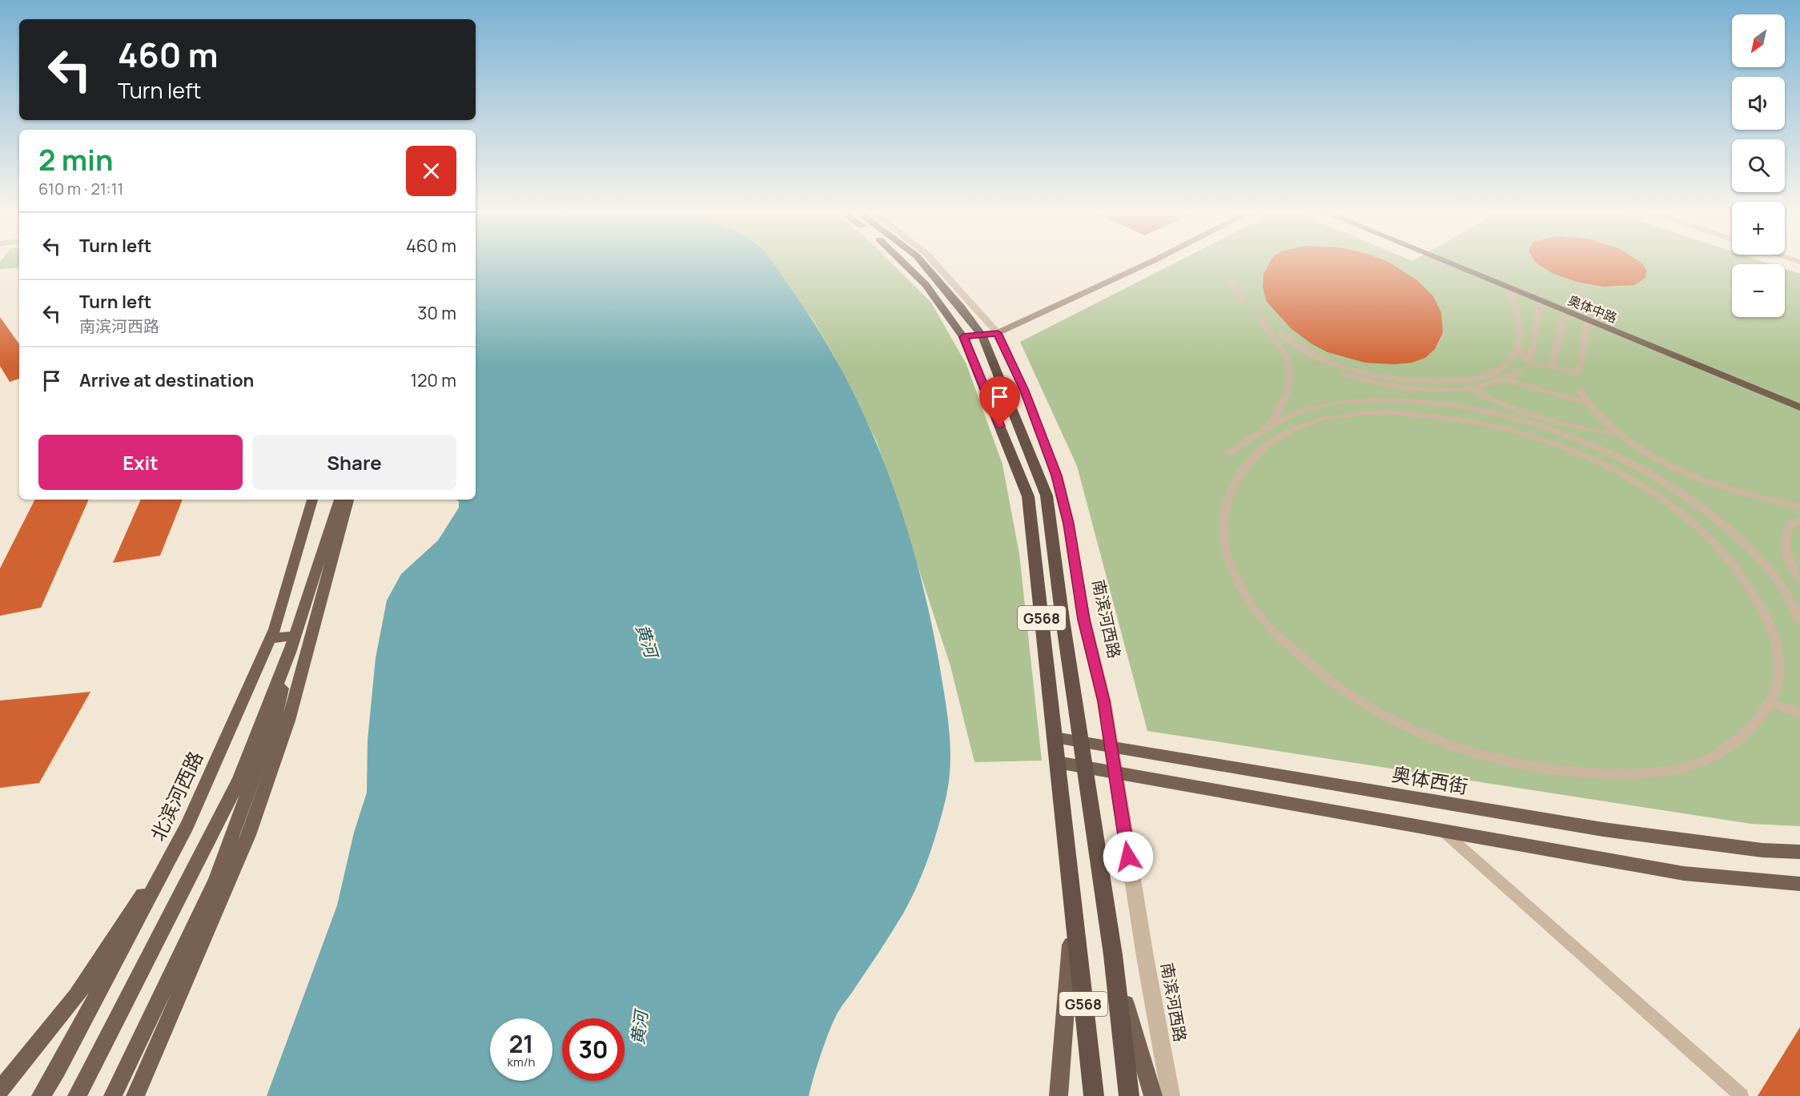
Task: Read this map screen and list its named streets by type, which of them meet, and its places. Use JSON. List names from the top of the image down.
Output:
{
  "streets": {
    "highway": ["G568"],
    "main road": ["奥体中路", "奥体西街", "北滨河西路"],
    "street": ["南滨河西路"]
  },
  "crossings": [
    ["G568", "奥体西街"],
    ["南滨河西路", "奥体西街"]
  ],
  "water": ["黄河"],
  "north": "bottom left",
  "page": {
    "map_buttons": ["+", "−"],
    "turn": ["460 m", "Turn left"],
    "heading": ["2 min", "610 m · 21:11"],
    "list": [
      {
        "name": "Turn left",
        "value": "460 m"
      },
      {
        "name": "Turn left",
        "note": "南滨河西路",
        "value": "30 m"
      },
      {
        "name": "Arrive at destination",
        "value": "120 m"
      }
    ],
    "buttons": ["Exit", "Share"],
    "speed": "21 km/h",
    "limit": "30"
  }
}
